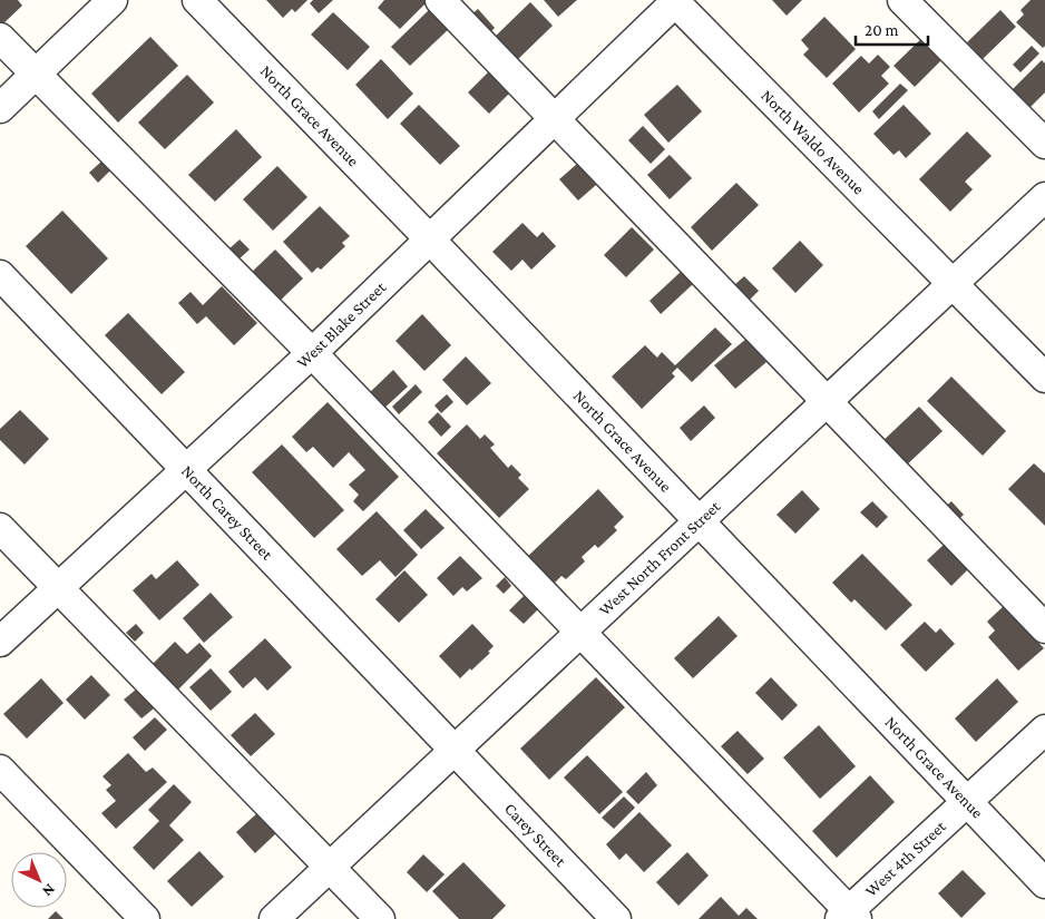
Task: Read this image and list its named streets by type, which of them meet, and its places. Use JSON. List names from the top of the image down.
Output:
{
  "streets": {
    "street": [
      "North Grace Avenue",
      "North Waldo Avenue",
      "West Blake Street",
      "North Carey Street",
      "West North Front Street",
      "Carey Street",
      "West 4th Street"
    ]
  },
  "crossings": [
    ["North Grace Avenue", "West Blake Street"],
    ["North Grace Avenue", "West North Front Street"],
    ["North Grace Avenue", "West 4th Street"],
    ["North Waldo Avenue", "West Blake Street"],
    ["North Waldo Avenue", "West North Front Street"],
    ["West Blake Street", "North Carey Street"],
    ["North Carey Street", "West North Front Street"],
    ["North Carey Street", "Carey Street"],
    ["West North Front Street", "Carey Street"]
  ],
  "scale_bar": "20 m",
  "north": "bottom right"
}
